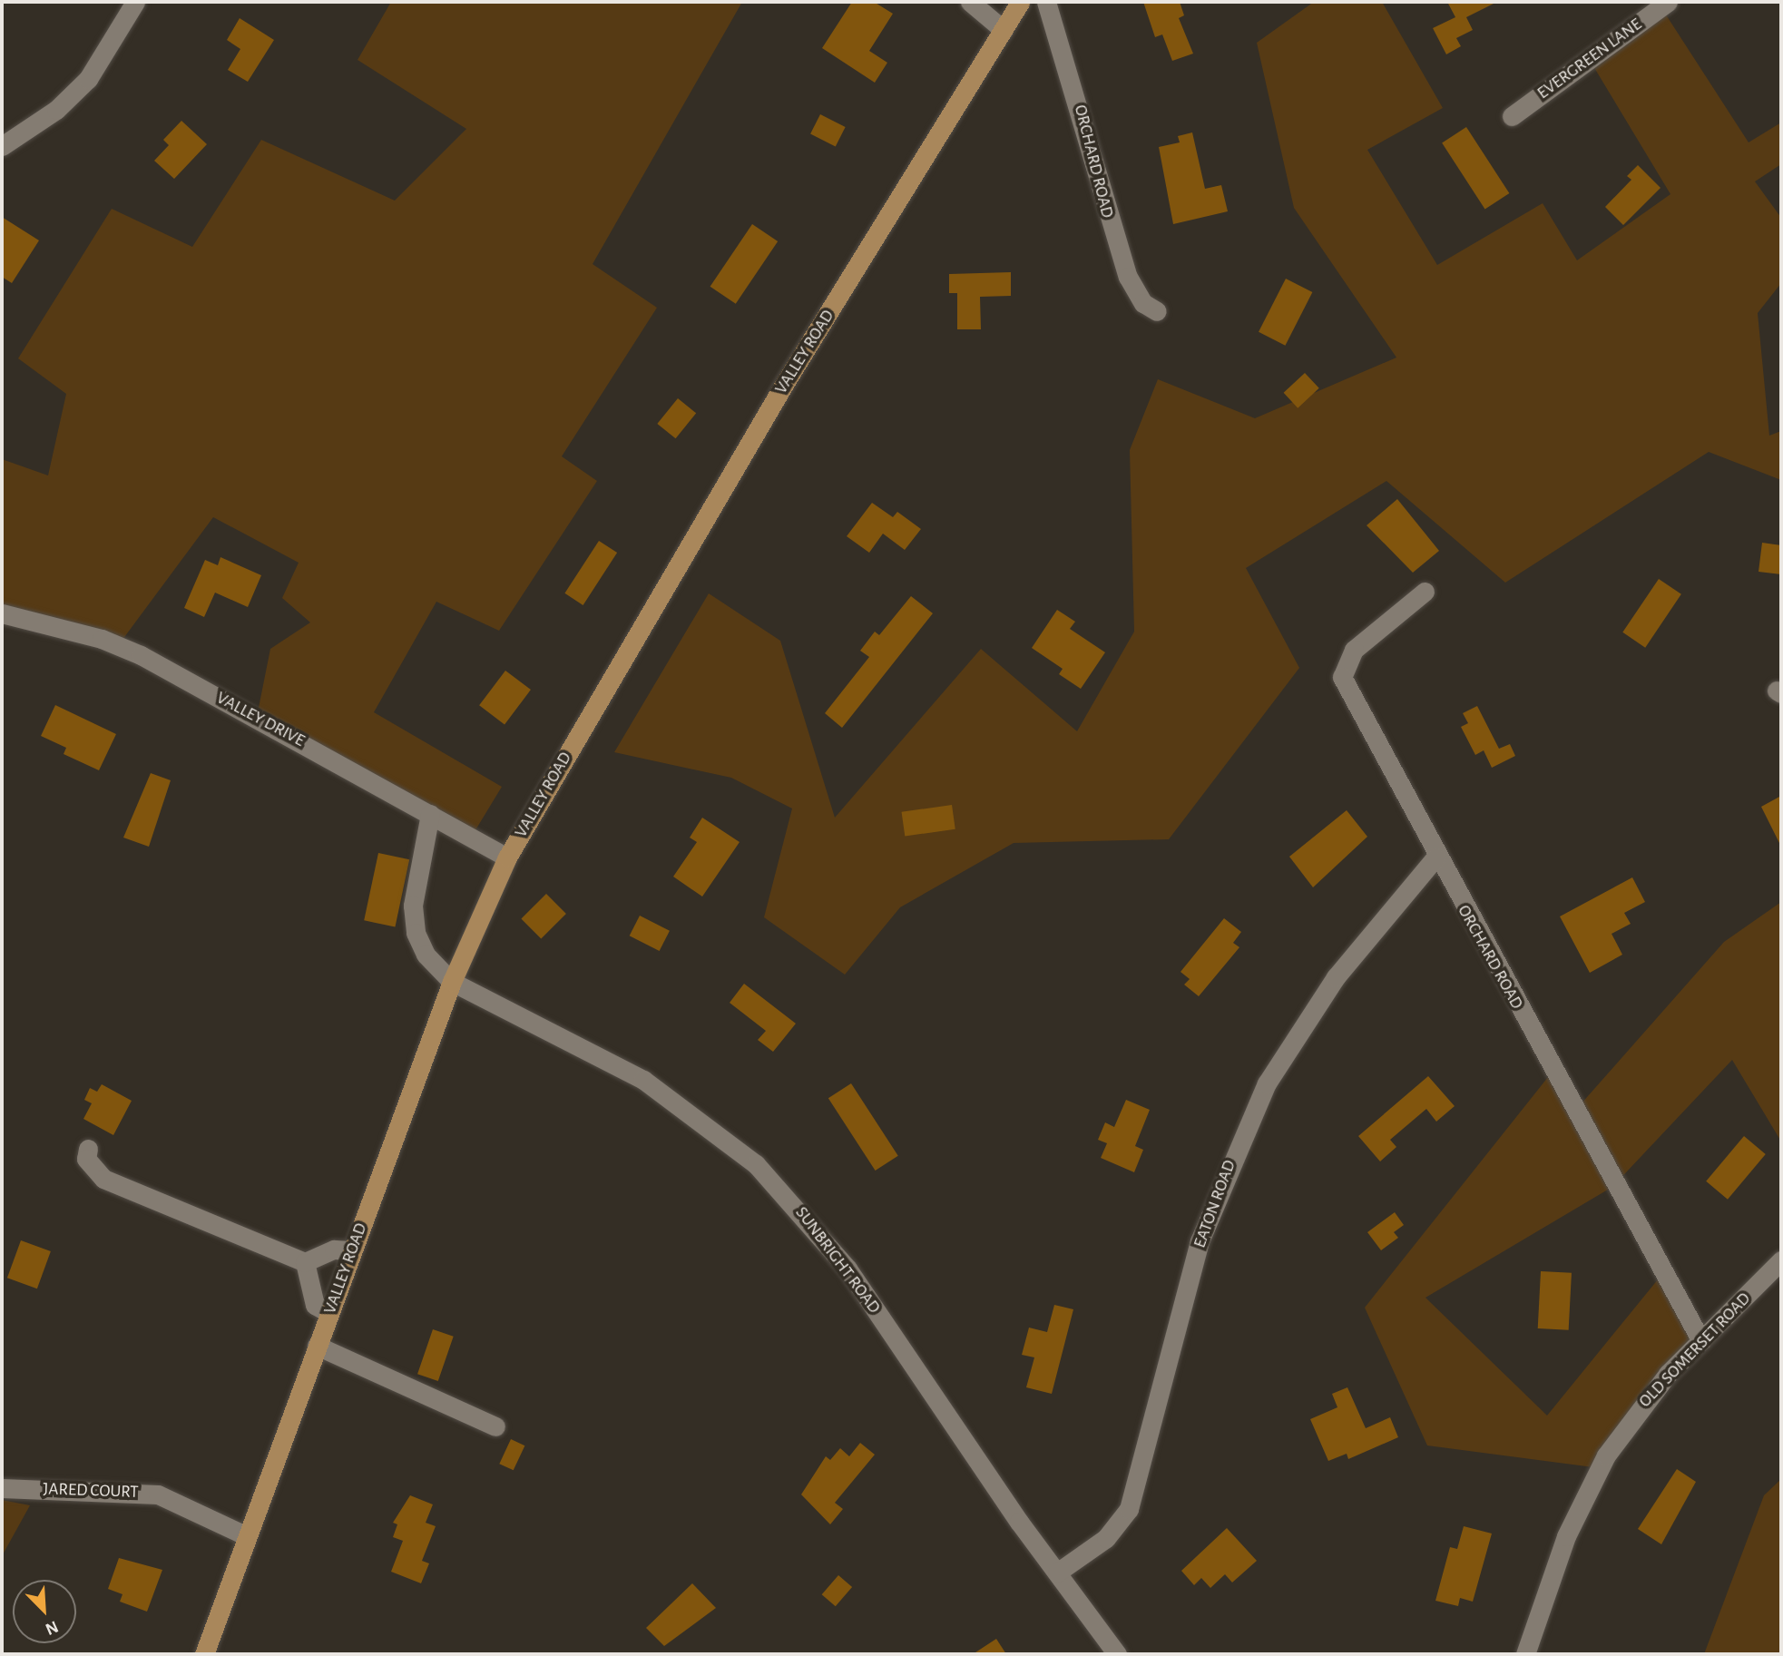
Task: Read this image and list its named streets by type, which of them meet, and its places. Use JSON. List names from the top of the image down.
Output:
{
  "streets": {
    "main road": ["VALLEY ROAD"],
    "street": [
      "EVERGREEN LANE",
      "ORCHARD ROAD",
      "VALLEY DRIVE",
      "EATON ROAD",
      "SUNBRIGHT ROAD",
      "OLD SOMERSET ROAD",
      "JARED COURT"
    ]
  },
  "crossings": [
    ["ORCHARD ROAD", "EATON ROAD"],
    ["ORCHARD ROAD", "OLD SOMERSET ROAD"],
    ["VALLEY ROAD", "VALLEY DRIVE"],
    ["VALLEY ROAD", "SUNBRIGHT ROAD"],
    ["VALLEY ROAD", "JARED COURT"],
    ["VALLEY DRIVE", "SUNBRIGHT ROAD"],
    ["EATON ROAD", "SUNBRIGHT ROAD"]
  ],
  "north": "bottom right"
}
